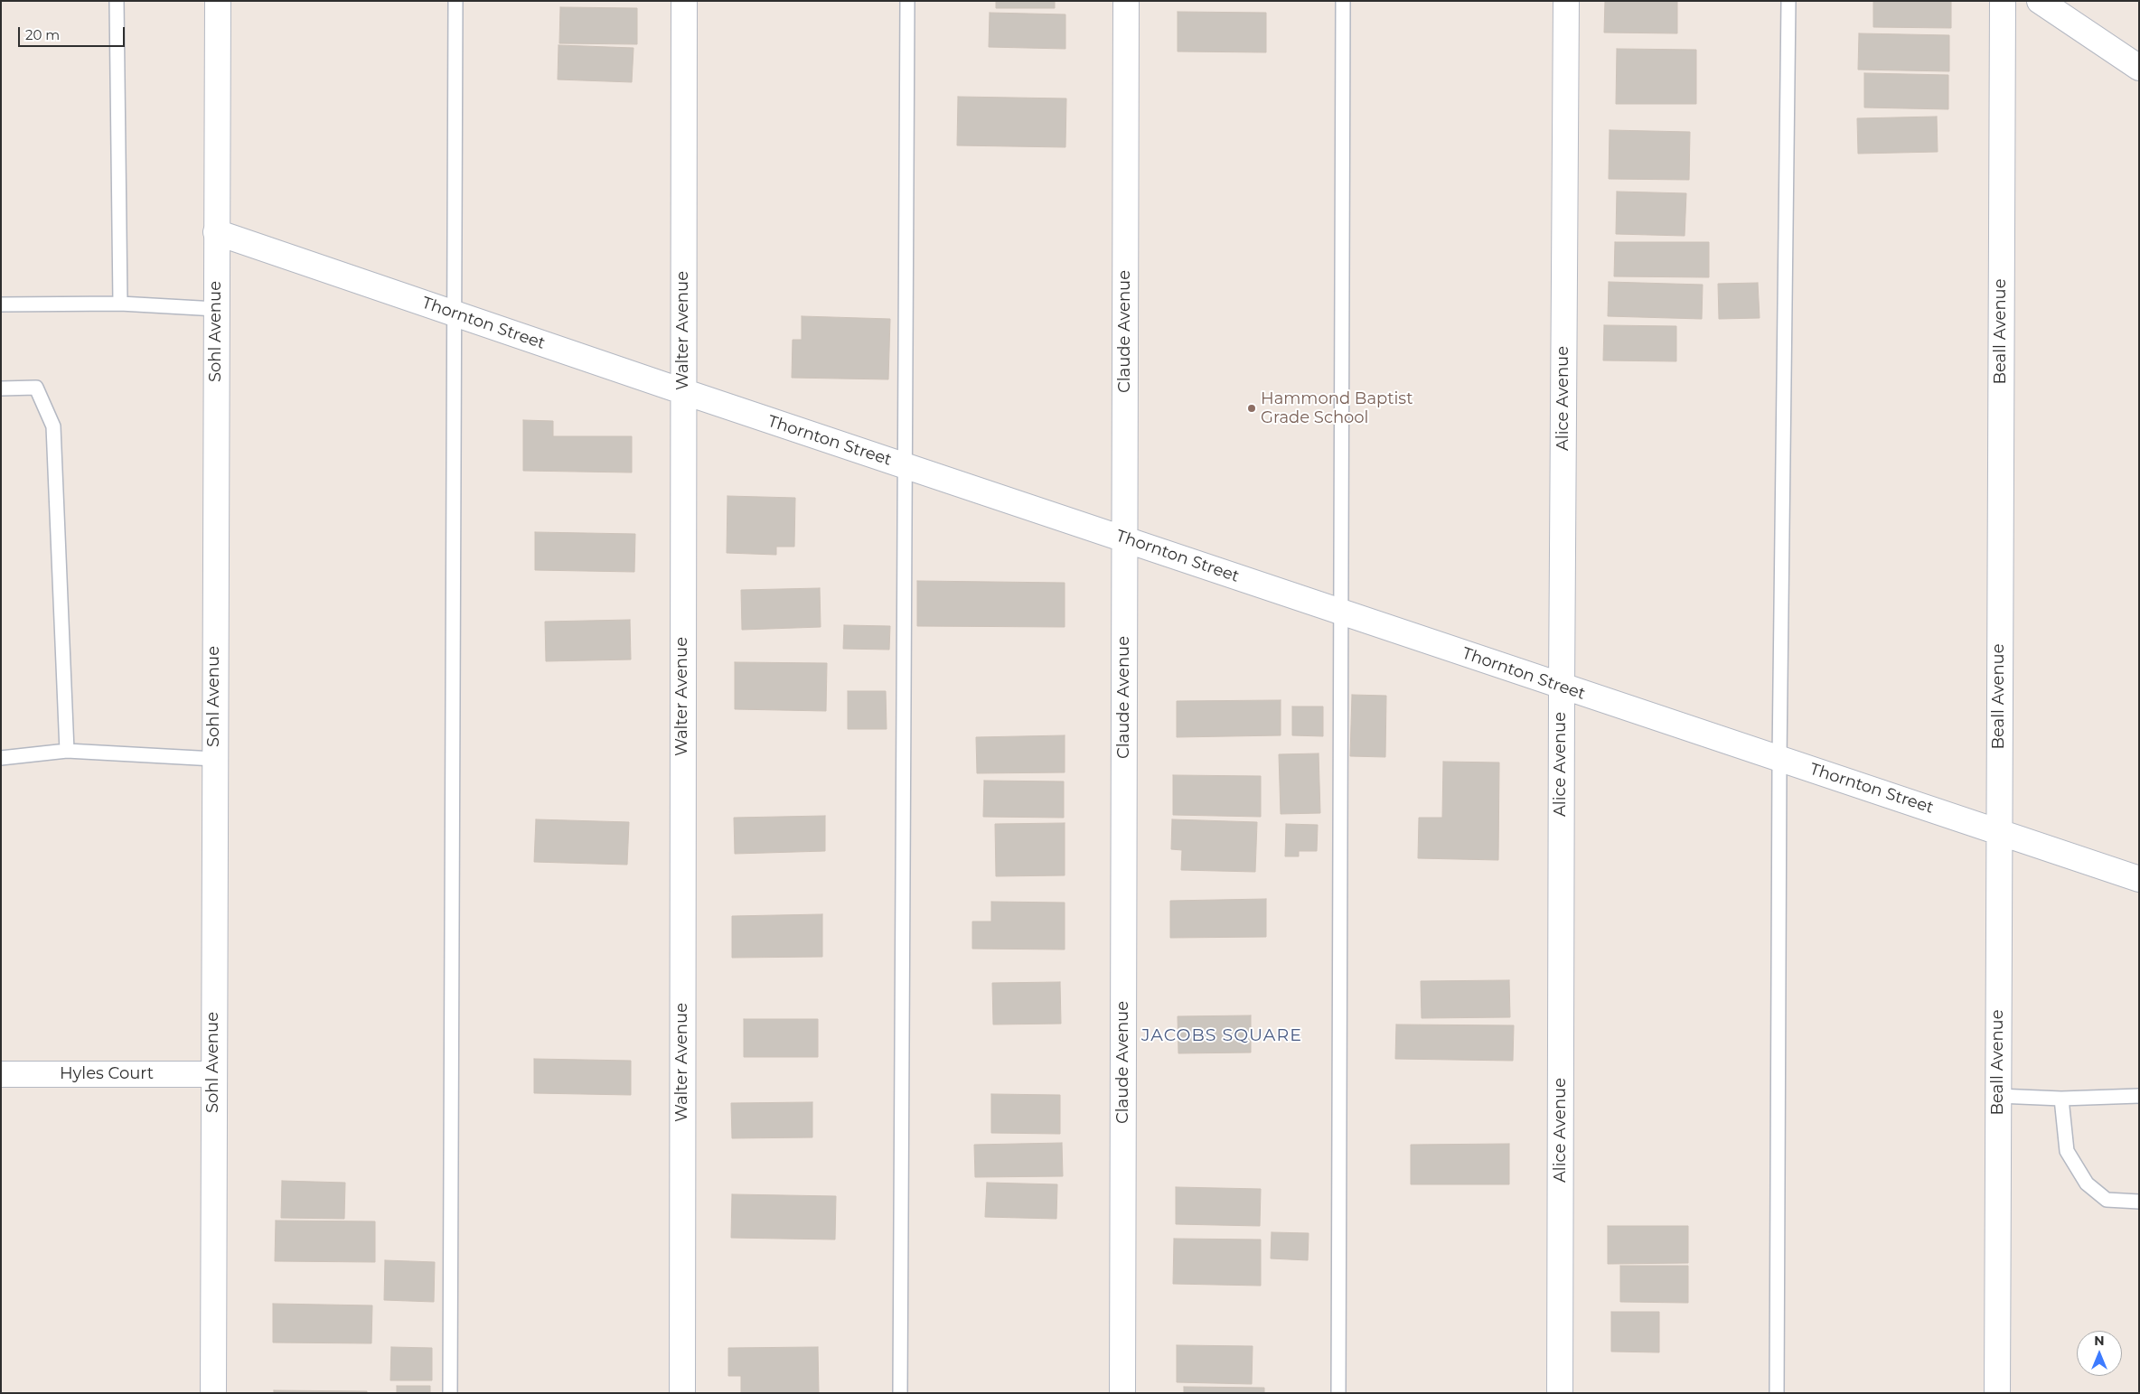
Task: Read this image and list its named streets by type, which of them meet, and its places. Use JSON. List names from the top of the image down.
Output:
{
  "streets": {
    "street": [
      "Thornton Street",
      "Walter Avenue",
      "Sohl Avenue",
      "Claude Avenue",
      "Beall Avenue",
      "Alice Avenue",
      "Hyles Court"
    ]
  },
  "crossings": [
    ["Thornton Street", "Walter Avenue"],
    ["Thornton Street", "Sohl Avenue"],
    ["Thornton Street", "Claude Avenue"],
    ["Thornton Street", "Beall Avenue"],
    ["Thornton Street", "Alice Avenue"],
    ["Sohl Avenue", "Hyles Court"]
  ],
  "districts": ["JACOBS SQUARE"],
  "places": ["Hammond Baptist Grade School"],
  "scale_bar": "20 m",
  "north": "top"
}
